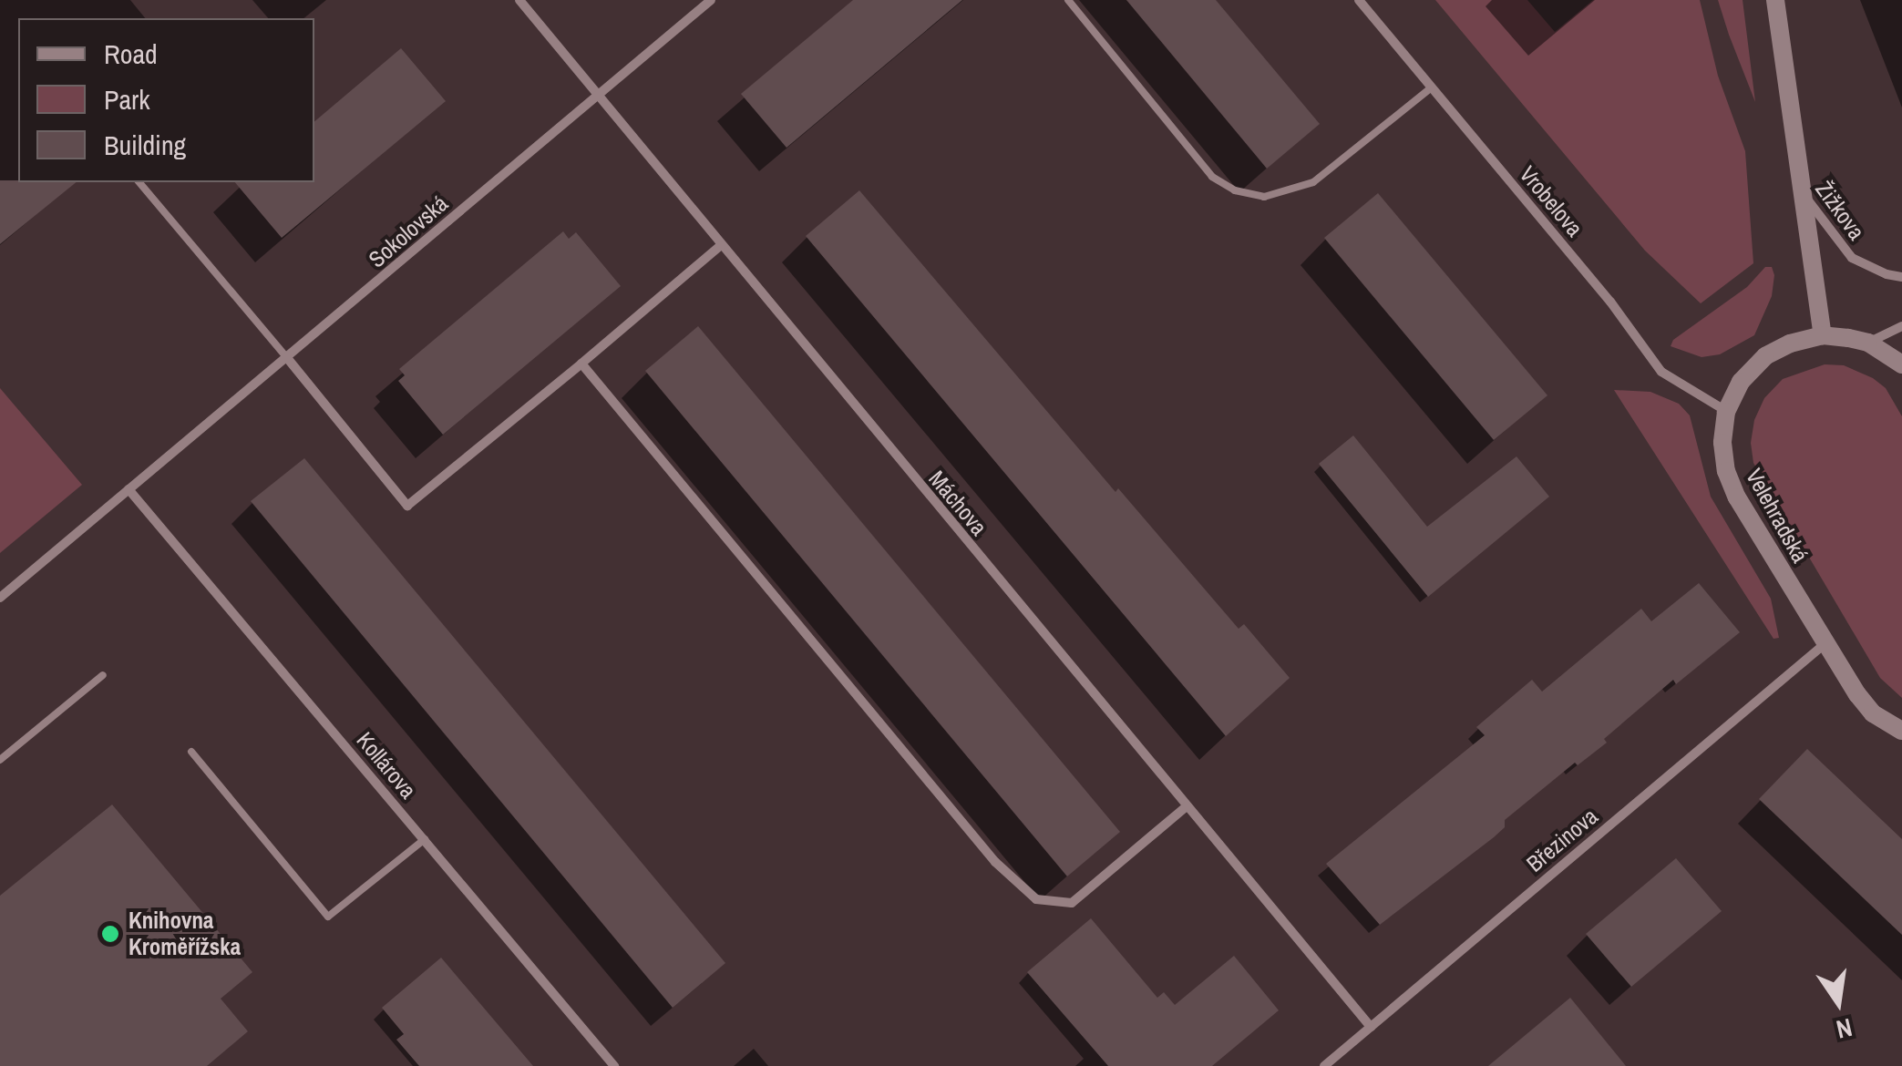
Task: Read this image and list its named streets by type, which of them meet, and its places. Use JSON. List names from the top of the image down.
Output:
{
  "streets": {
    "main road": ["Velehradská"],
    "street": [
      "Vrobelova",
      "Žižkova",
      "Sokolovská",
      "Máchova",
      "Kollárova",
      "Březinova"
    ]
  },
  "crossings": [
    ["Vrobelova", "Velehradská"],
    ["Sokolovská", "Máchova"],
    ["Sokolovská", "Kollárova"],
    ["Máchova", "Březinova"],
    ["Velehradská", "Březinova"]
  ],
  "places": ["Knihovna Kroměřížska"],
  "legend": ["Road", "Park", "Building"],
  "north": "bottom"
}
